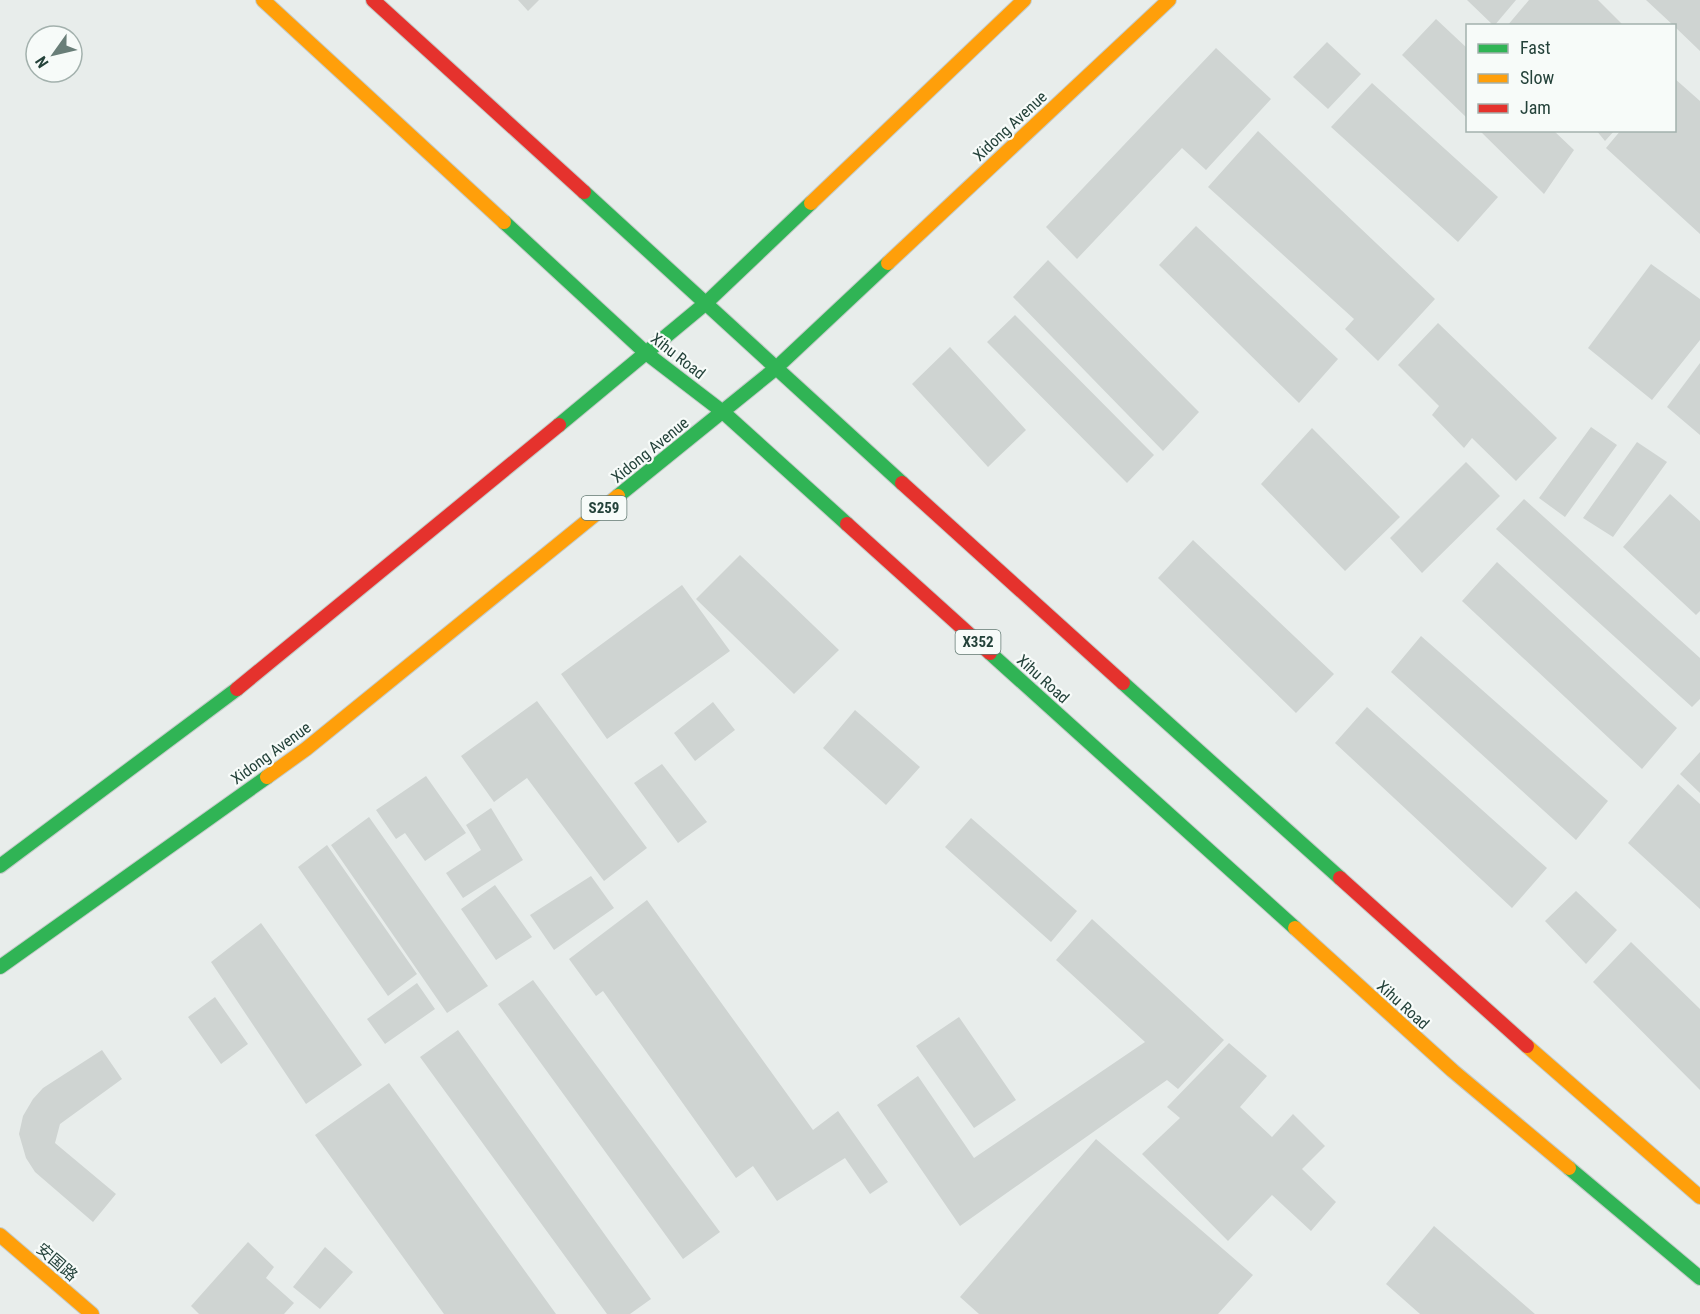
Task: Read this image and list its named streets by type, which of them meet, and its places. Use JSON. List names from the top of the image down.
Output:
{
  "streets": {
    "main road": [
      "Xidong Avenue",
      "Xihu Road",
      "S259",
      "X352",
      "安国路"
    ]
  },
  "crossings": [
    ["Xidong Avenue", "Xihu Road"]
  ],
  "legend": ["Fast", "Slow", "Jam"],
  "north": "bottom left"
}
